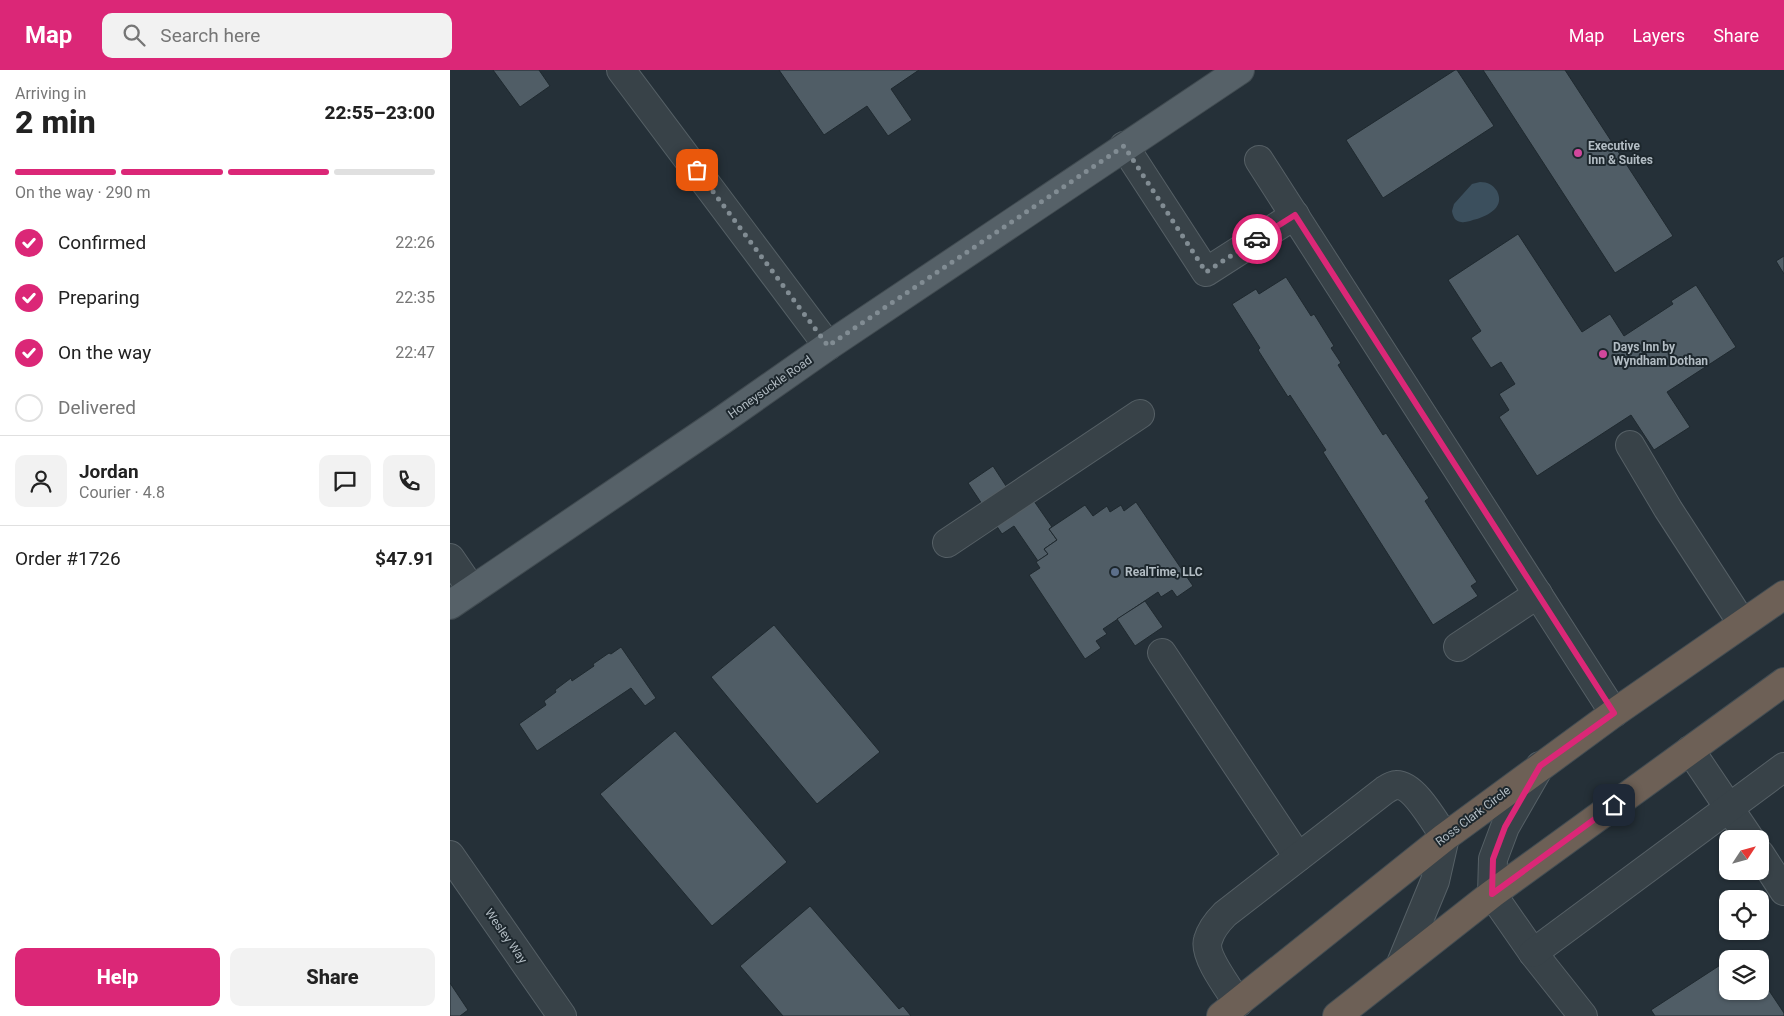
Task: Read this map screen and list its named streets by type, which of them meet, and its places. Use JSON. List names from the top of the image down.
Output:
{
  "streets": {
    "highway": ["Ross Clark Circle"],
    "main road": ["Honeysuckle Road"],
    "street": ["Wesley Way"]
  },
  "places": ["Executive Inn & Suites", "Days Inn by Wyndham Dothan", "RealTime, LLC"],
  "north": "top right",
  "page": {
    "header": "Map",
    "search": "Search here",
    "nav": ["Map", "Layers", "Share"],
    "heading": ["2 min", "Arriving in", "22:55–23:00"],
    "panel": [
      "Jordan",
      "Courier · 4.8",
      "Order #1726",
      "$47.91"
    ],
    "bar": "On the way · 290 m",
    "list": [
      ["Confirmed", "22:26"],
      ["Preparing", "22:35"],
      ["On the way", "22:47"],
      "Delivered"
    ],
    "buttons": ["Help", "Share"]
  }
}
